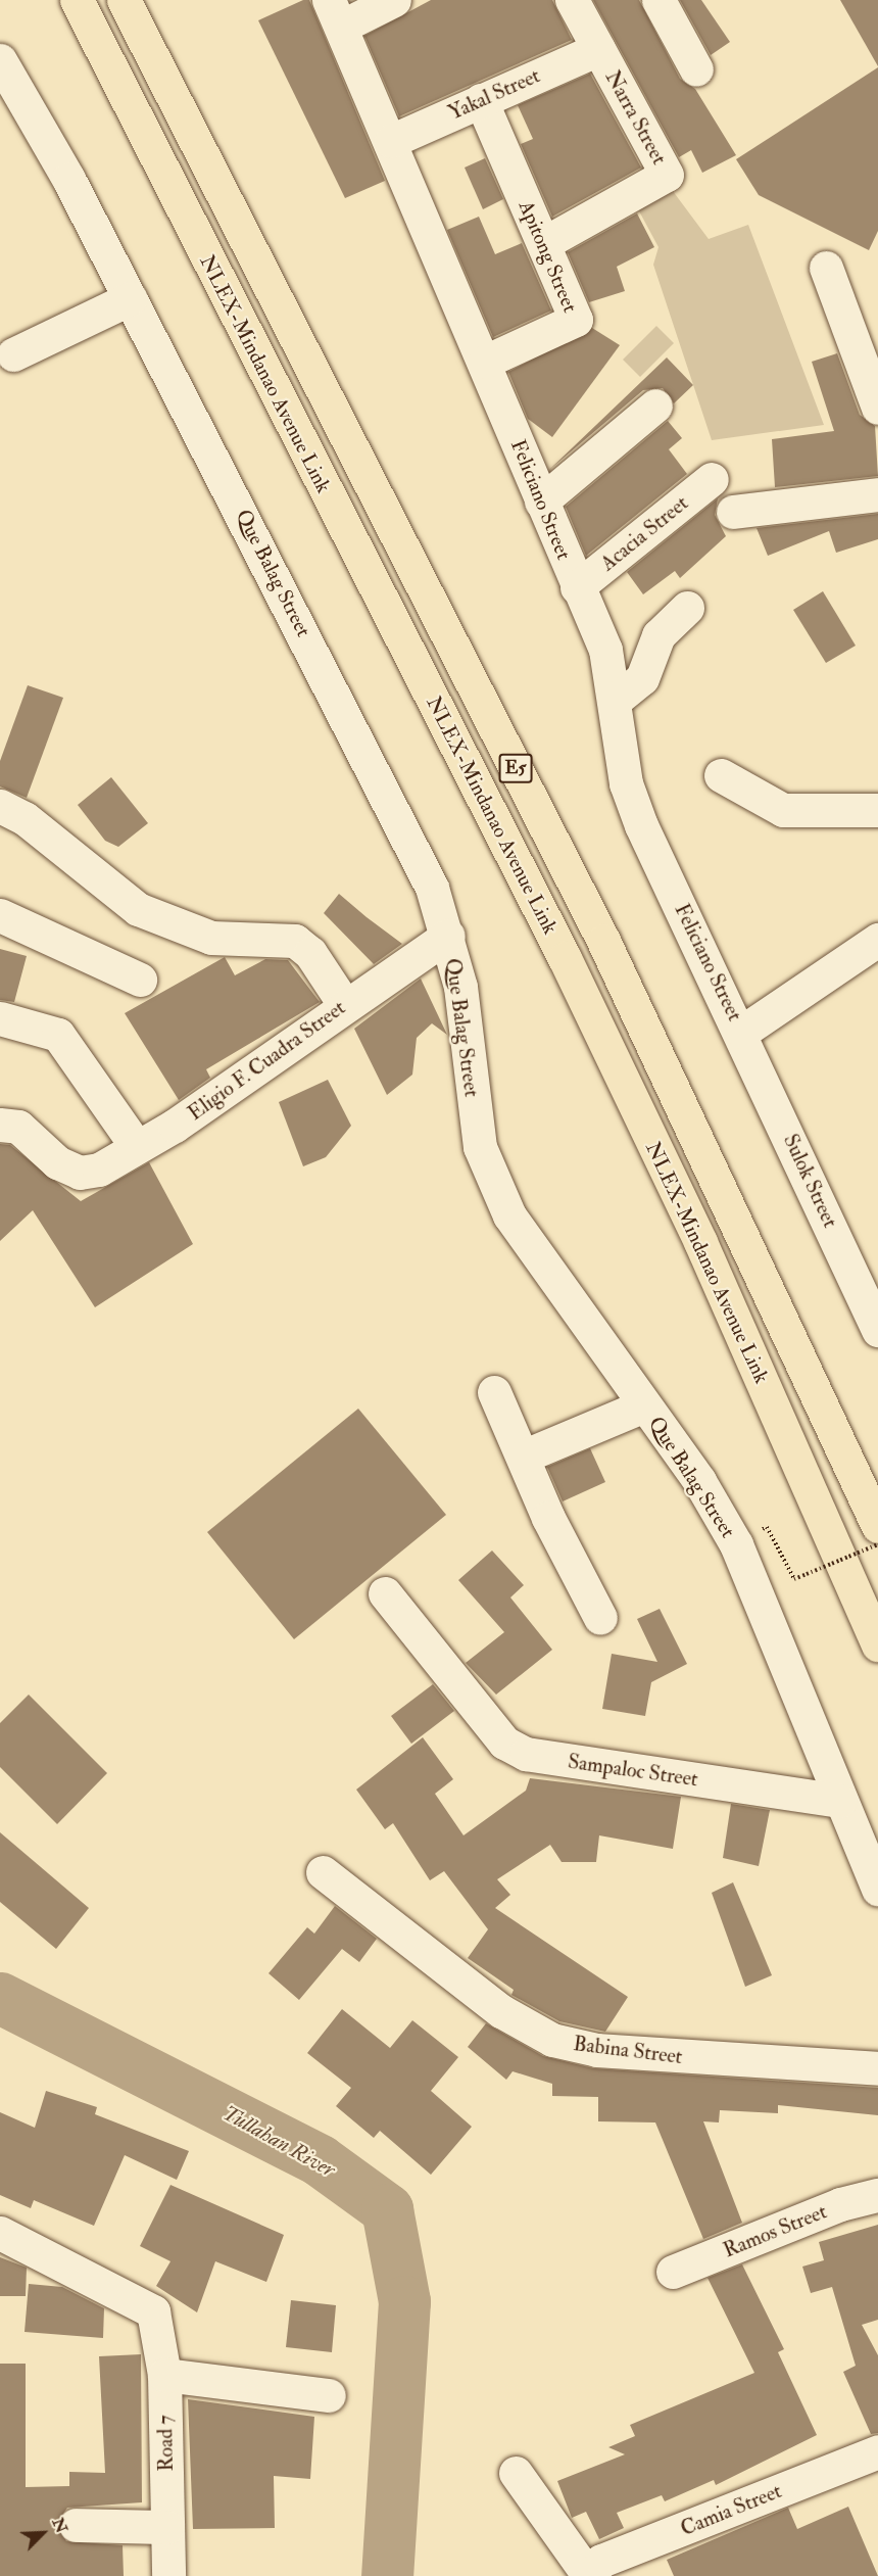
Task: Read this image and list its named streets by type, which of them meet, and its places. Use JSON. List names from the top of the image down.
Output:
{
  "streets": {
    "highway": ["NLEX-Mindanao Avenue Link", "E5"],
    "street": [
      "Yakal Street",
      "Narra Street",
      "Apitong Street",
      "Feliciano Street",
      "Acacia Street",
      "Que Balag Street",
      "Eligio F. Cuadra Street",
      "Sulok Street",
      "Sampaloc Street",
      "Babina Street",
      "Ramos Street",
      "Road 7",
      "Camia Street"
    ]
  },
  "crossings": [
    ["Yakal Street", "Narra Street"],
    ["Yakal Street", "Apitong Street"],
    ["Yakal Street", "Feliciano Street"],
    ["Narra Street", "Apitong Street"],
    ["Apitong Street", "Feliciano Street"],
    ["Feliciano Street", "Acacia Street"],
    ["Feliciano Street", "Sulok Street"],
    ["Que Balag Street", "Eligio F. Cuadra Street"],
    ["Que Balag Street", "Sampaloc Street"]
  ],
  "water": ["Tullahan River"],
  "north": "top right"
}
